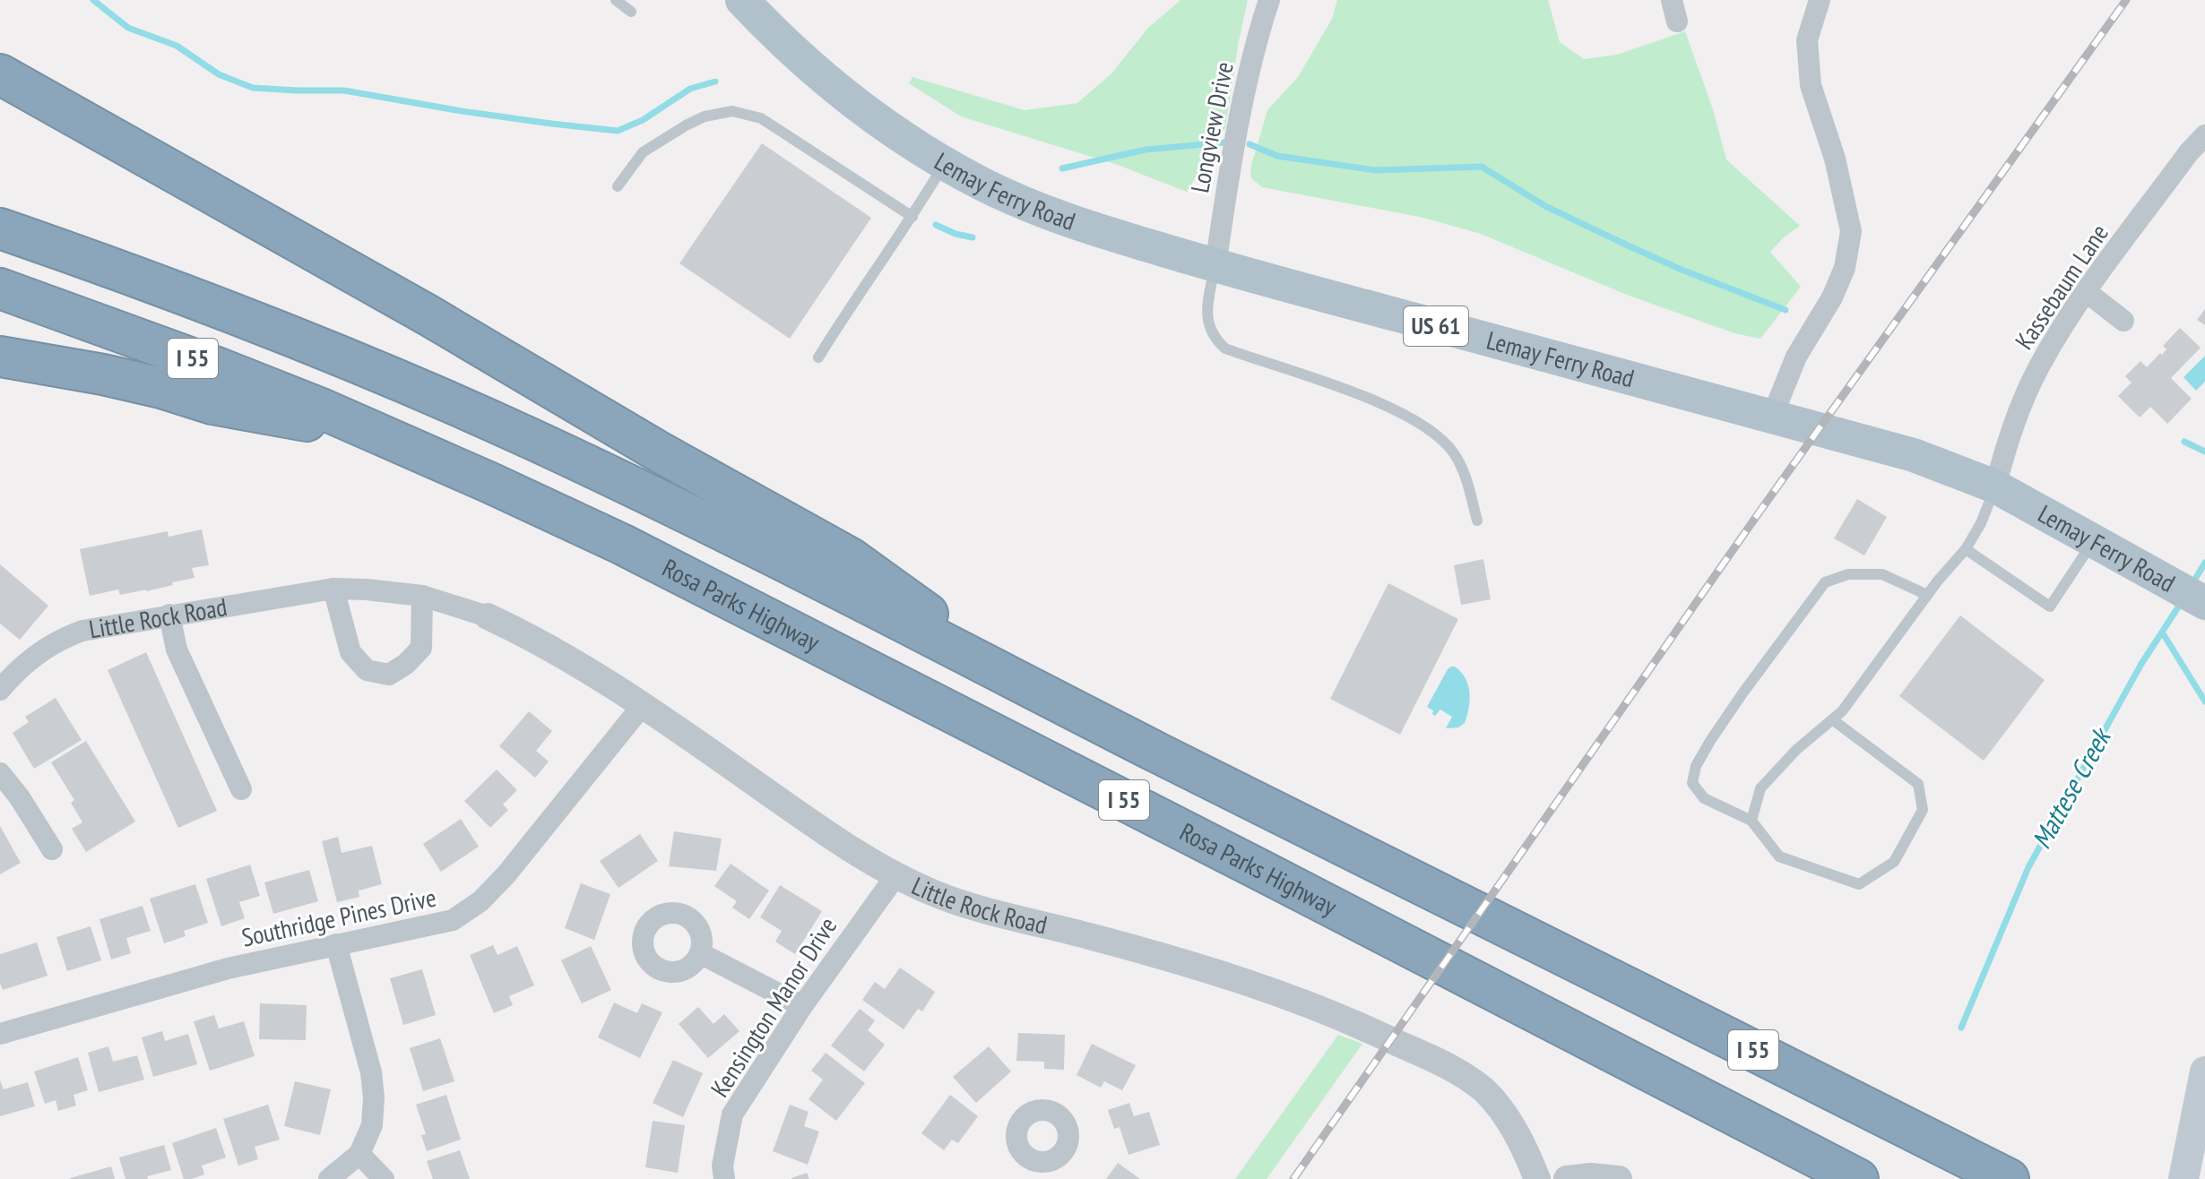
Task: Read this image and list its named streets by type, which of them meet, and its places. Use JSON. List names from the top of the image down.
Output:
{
  "streets": {
    "highway": ["I 55", "Rosa Parks Highway"],
    "main road": ["Lemay Ferry Road", "US 61"],
    "street": [
      "Longview Drive",
      "Kassebaum Lane",
      "Little Rock Road",
      "Southridge Pines Drive",
      "Kensington Manor Drive"
    ]
  },
  "crossings": [
    ["Longview Drive", "Lemay Ferry Road"],
    ["Lemay Ferry Road", "Kassebaum Lane"],
    ["I 55", "Rosa Parks Highway"],
    ["Little Rock Road", "Southridge Pines Drive"],
    ["Little Rock Road", "Kensington Manor Drive"]
  ],
  "water": ["Mattese Creek"]
}
